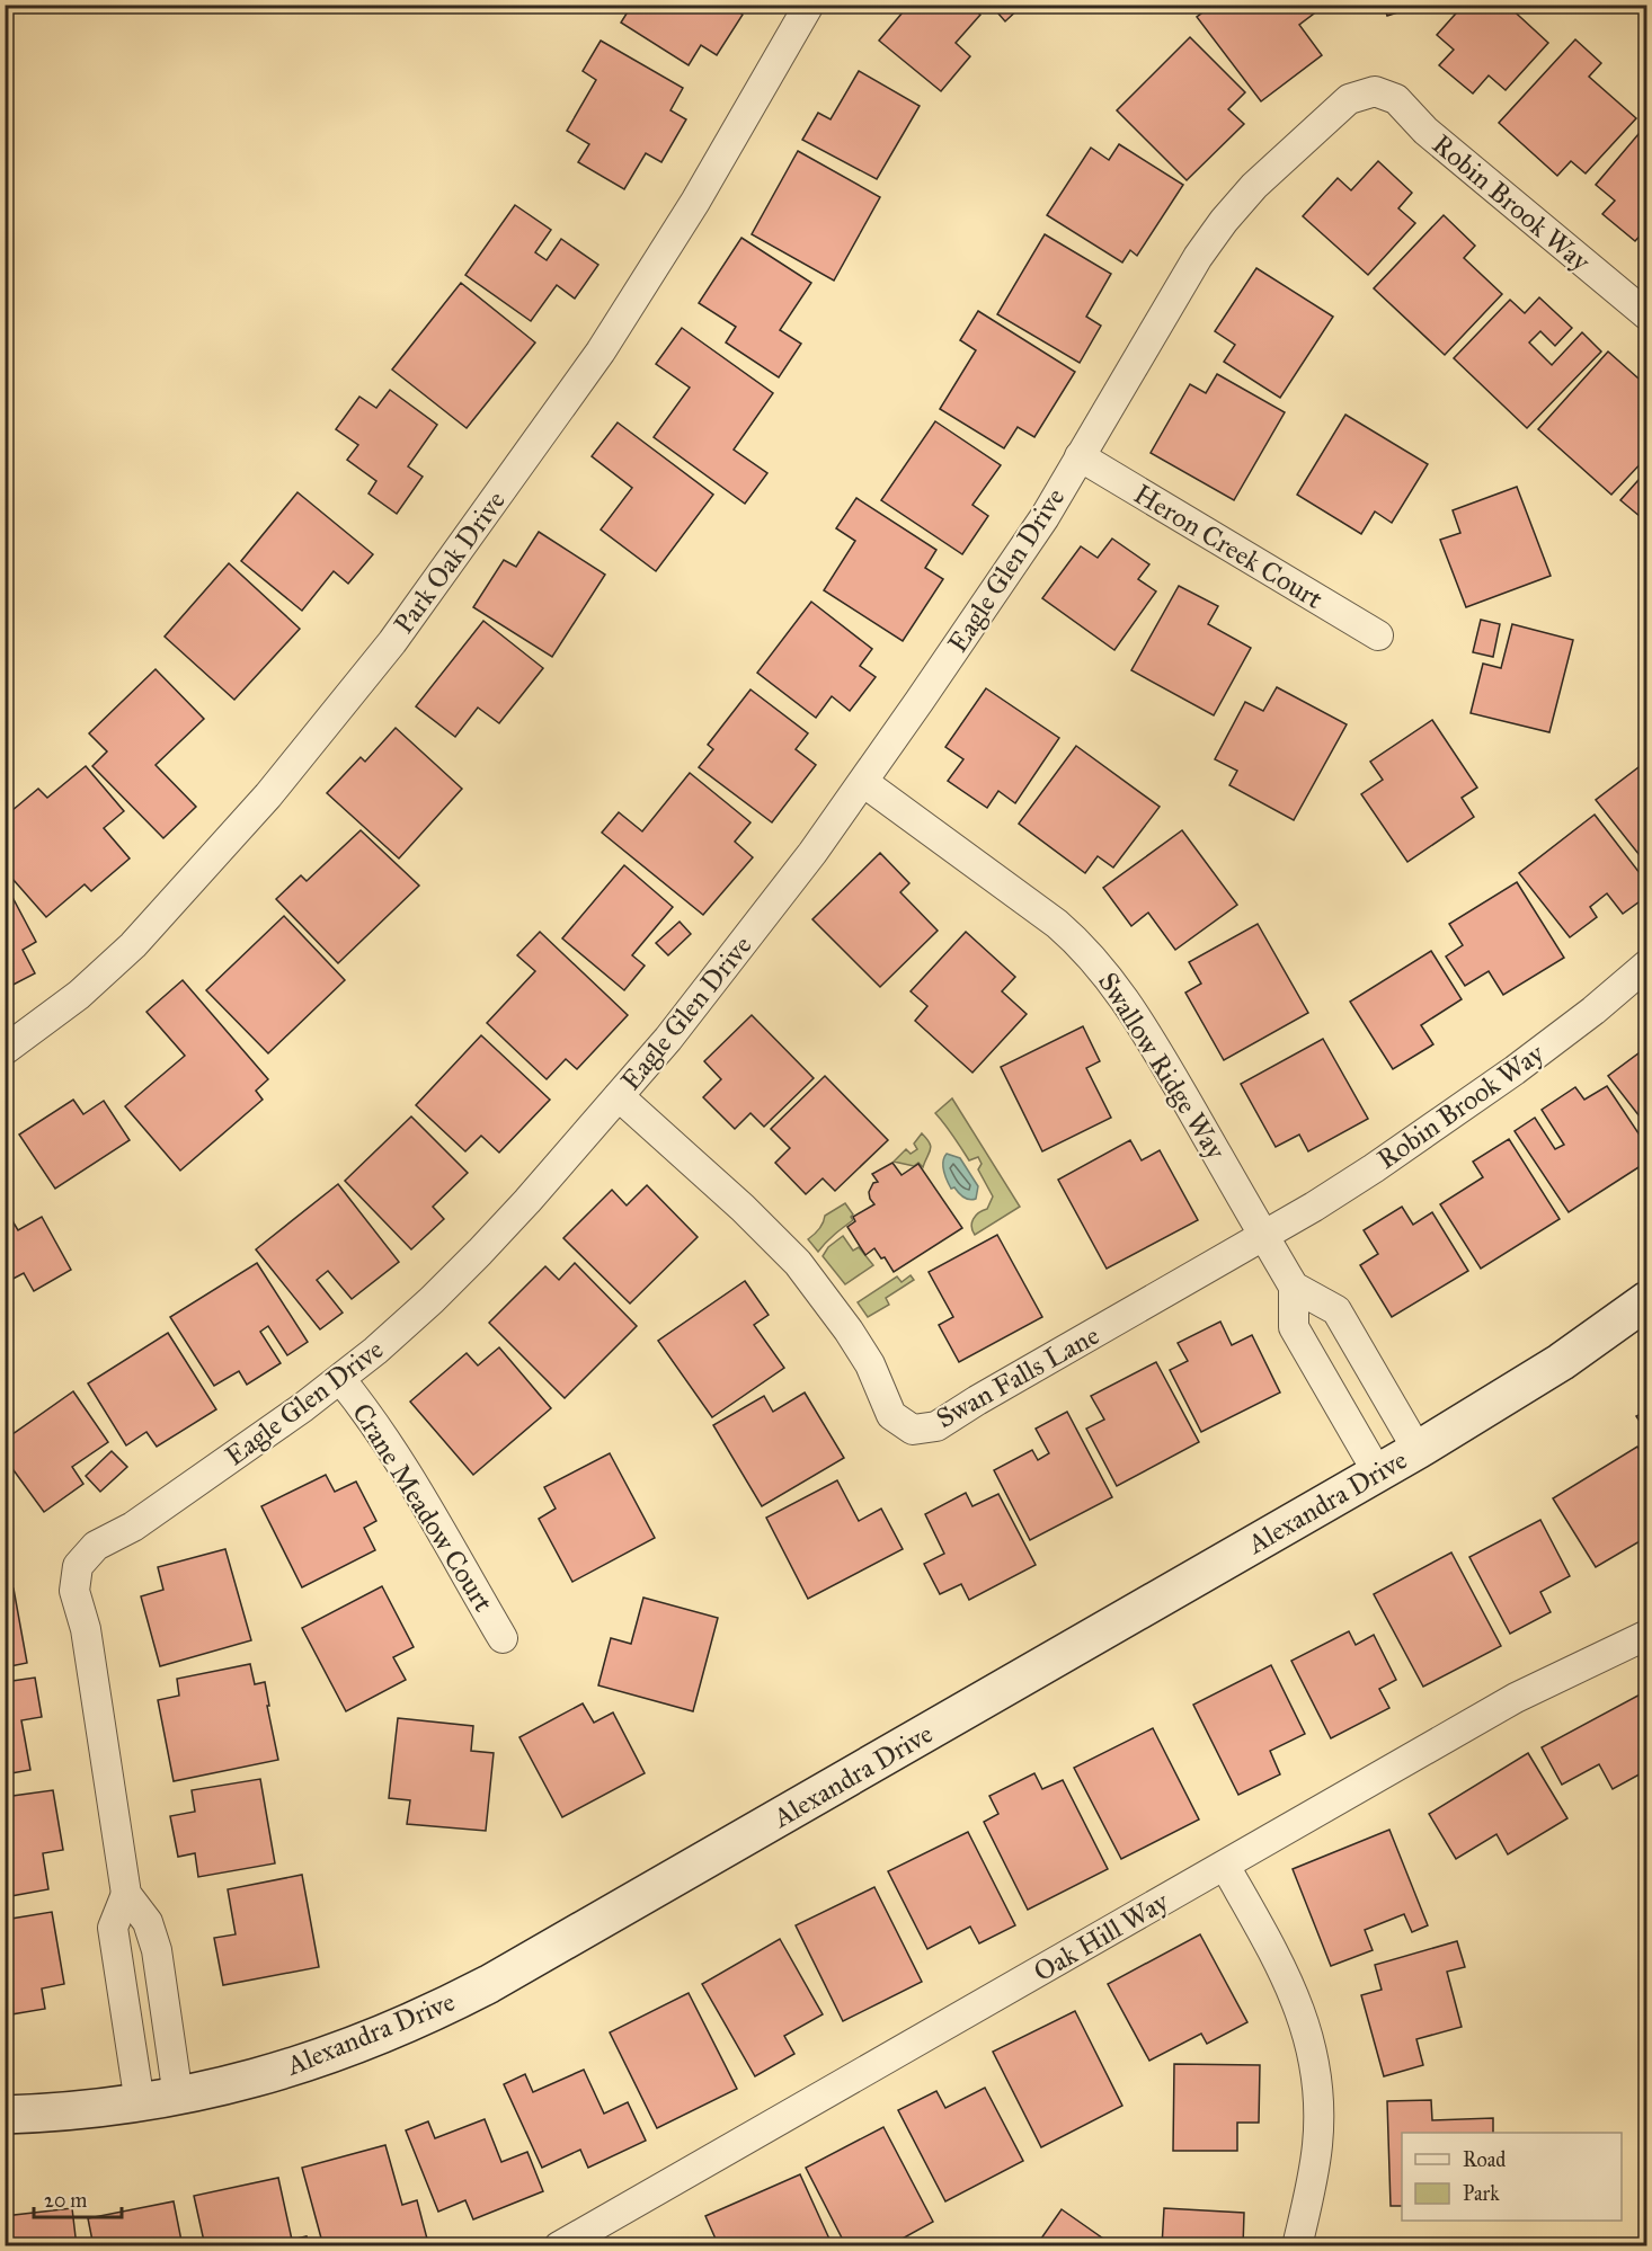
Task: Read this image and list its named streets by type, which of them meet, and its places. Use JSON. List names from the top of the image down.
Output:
{
  "streets": {
    "street": [
      "Robin Brook Way",
      "Heron Creek Court",
      "Park Oak Drive",
      "Eagle Glen Drive",
      "Swallow Ridge Way",
      "Swan Falls Lane",
      "Alexandra Drive",
      "Crane Meadow Court",
      "Oak Hill Way"
    ]
  },
  "crossings": [
    ["Robin Brook Way", "Eagle Glen Drive"],
    ["Robin Brook Way", "Swallow Ridge Way"],
    ["Robin Brook Way", "Swan Falls Lane"],
    ["Heron Creek Court", "Eagle Glen Drive"],
    ["Eagle Glen Drive", "Swallow Ridge Way"],
    ["Eagle Glen Drive", "Swan Falls Lane"],
    ["Eagle Glen Drive", "Alexandra Drive"],
    ["Eagle Glen Drive", "Crane Meadow Court"],
    ["Swallow Ridge Way", "Swan Falls Lane"]
  ],
  "legend": ["Road", "Park"],
  "scale_bar": "20 m"
}
